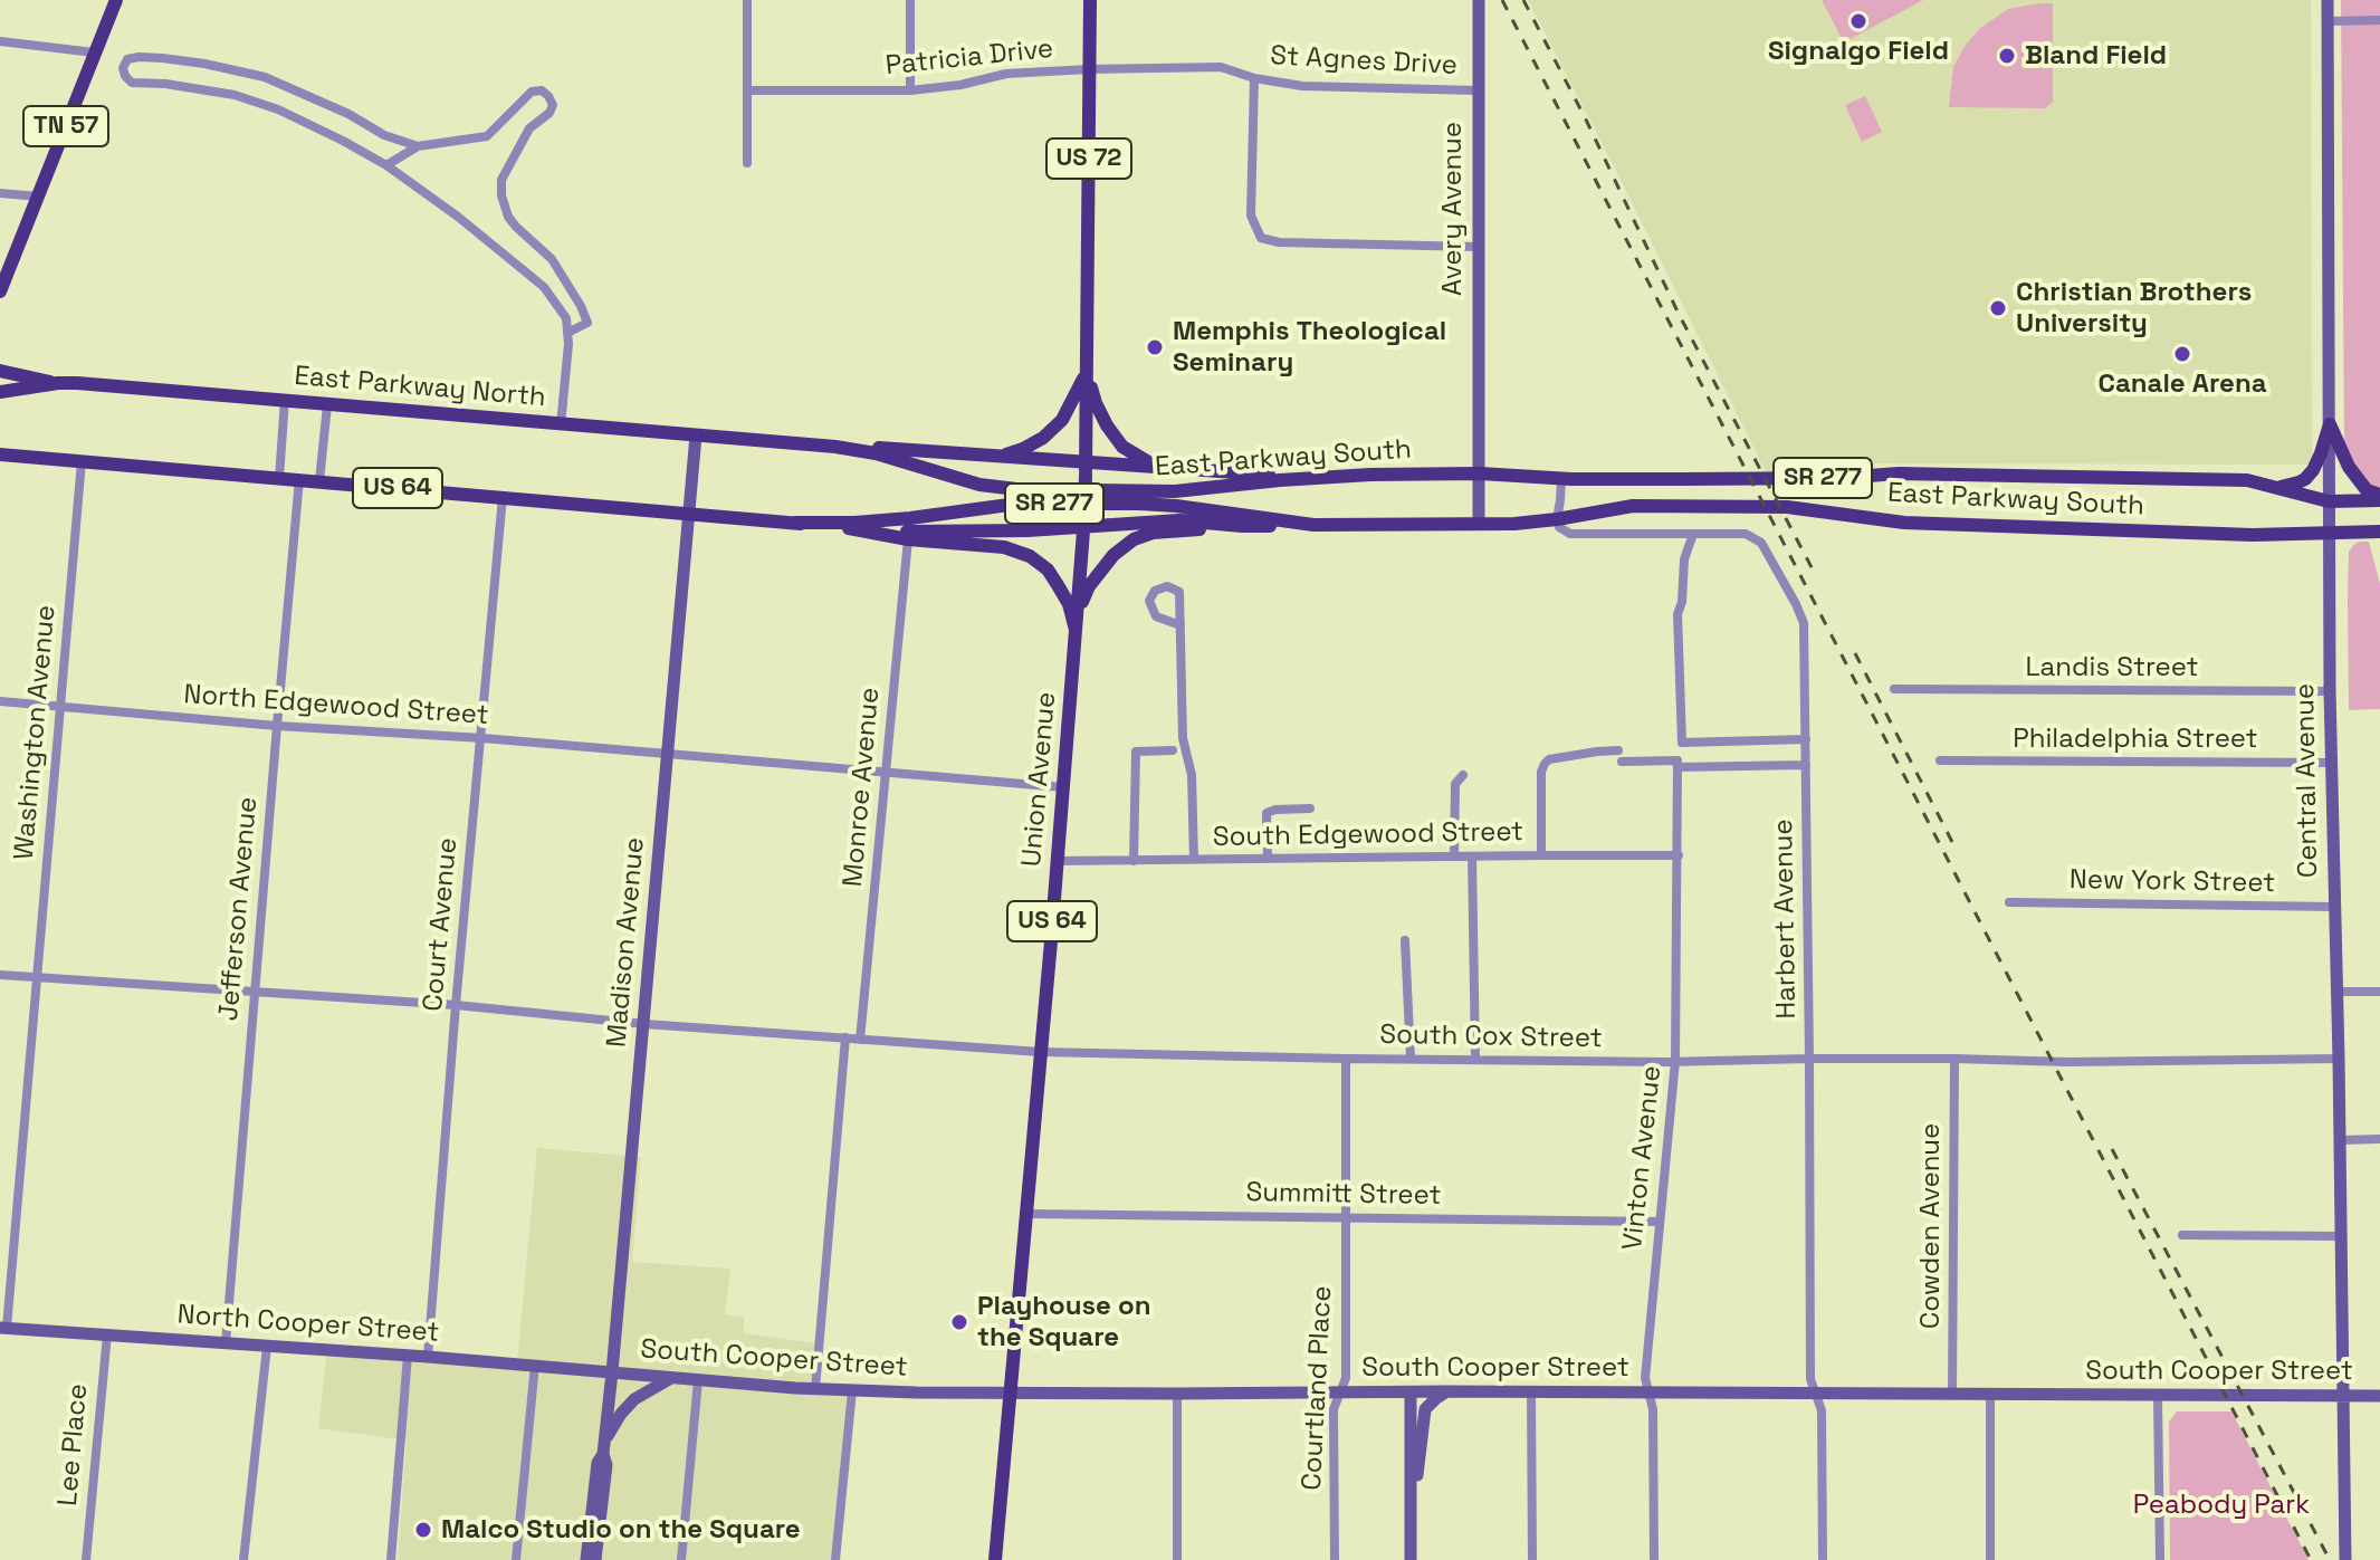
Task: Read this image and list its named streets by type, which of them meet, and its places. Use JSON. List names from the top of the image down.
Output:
{
  "streets": {
    "main road": [
      "TN 57",
      "US 72",
      "Avery Avenue",
      "East Parkway North",
      "East Parkway South",
      "SR 277",
      "US 64",
      "Union Avenue",
      "Central Avenue",
      "Madison Avenue",
      "North Cooper Street",
      "South Cooper Street"
    ],
    "street": [
      "Patricia Drive",
      "St Agnes Drive",
      "Landis Street",
      "North Edgewood Street",
      "Washington Avenue",
      "Philadelphia Street",
      "Monroe Avenue",
      "South Edgewood Street",
      "New York Street",
      "Jefferson Avenue",
      "Harbert Avenue",
      "Court Avenue",
      "South Cox Street",
      "Vinton Avenue",
      "Summitt Street",
      "Cowden Avenue",
      "Courtland Place",
      "Lee Place"
    ]
  },
  "crossings": [
    ["Patricia Drive", "St Agnes Drive"],
    ["Patricia Drive", "Union Avenue"],
    ["St Agnes Drive", "Avery Avenue"],
    ["St Agnes Drive", "Union Avenue"],
    ["Avery Avenue", "East Parkway South"],
    ["East Parkway North", "East Parkway South"],
    ["East Parkway North", "Madison Avenue"],
    ["East Parkway South", "US 64"],
    ["East Parkway South", "Central Avenue"],
    ["East Parkway South", "Harbert Avenue"],
    ["US 64", "Washington Avenue"],
    ["US 64", "Union Avenue"],
    ["US 64", "Monroe Avenue"],
    ["US 64", "Jefferson Avenue"],
    ["US 64", "Court Avenue"],
    ["US 64", "Madison Avenue"],
    ["Landis Street", "Central Avenue"],
    ["North Edgewood Street", "Washington Avenue"],
    ["North Edgewood Street", "Jefferson Avenue"],
    ["North Edgewood Street", "Court Avenue"],
    ["North Edgewood Street", "Madison Avenue"],
    ["Washington Avenue", "South Cox Street"],
    ["Washington Avenue", "North Cooper Street"],
    ["Philadelphia Street", "Central Avenue"],
    ["Union Avenue", "South Edgewood Street"],
    ["Union Avenue", "South Cox Street"],
    ["Union Avenue", "Summitt Street"],
    ["Union Avenue", "South Cooper Street"],
    ["Central Avenue", "New York Street"],
    ["Central Avenue", "South Cox Street"],
    ["Central Avenue", "South Cooper Street"],
    ["Monroe Avenue", "South Cox Street"],
    ["South Edgewood Street", "Vinton Avenue"],
    ["Jefferson Avenue", "South Cox Street"],
    ["Jefferson Avenue", "North Cooper Street"],
    ["Harbert Avenue", "South Cox Street"],
    ["Harbert Avenue", "South Cooper Street"],
    ["Court Avenue", "South Cox Street"],
    ["Court Avenue", "North Cooper Street"],
    ["Madison Avenue", "South Cox Street"],
    ["Madison Avenue", "North Cooper Street"],
    ["Madison Avenue", "South Cooper Street"],
    ["South Cox Street", "Vinton Avenue"],
    ["South Cox Street", "Cowden Avenue"],
    ["South Cox Street", "Courtland Place"],
    ["Vinton Avenue", "Summitt Street"],
    ["Vinton Avenue", "South Cooper Street"],
    ["Summitt Street", "Courtland Place"],
    ["Cowden Avenue", "South Cooper Street"],
    ["North Cooper Street", "South Cooper Street"],
    ["North Cooper Street", "Lee Place"],
    ["South Cooper Street", "Courtland Place"]
  ],
  "parks": ["Peabody Park"],
  "places": [
    "Signalgo Field",
    "Bland Field",
    "Christian Brothers University",
    "Memphis Theological Seminary",
    "Canale Arena",
    "Playhouse on the Square",
    "Malco Studio on the Square"
  ]
}
